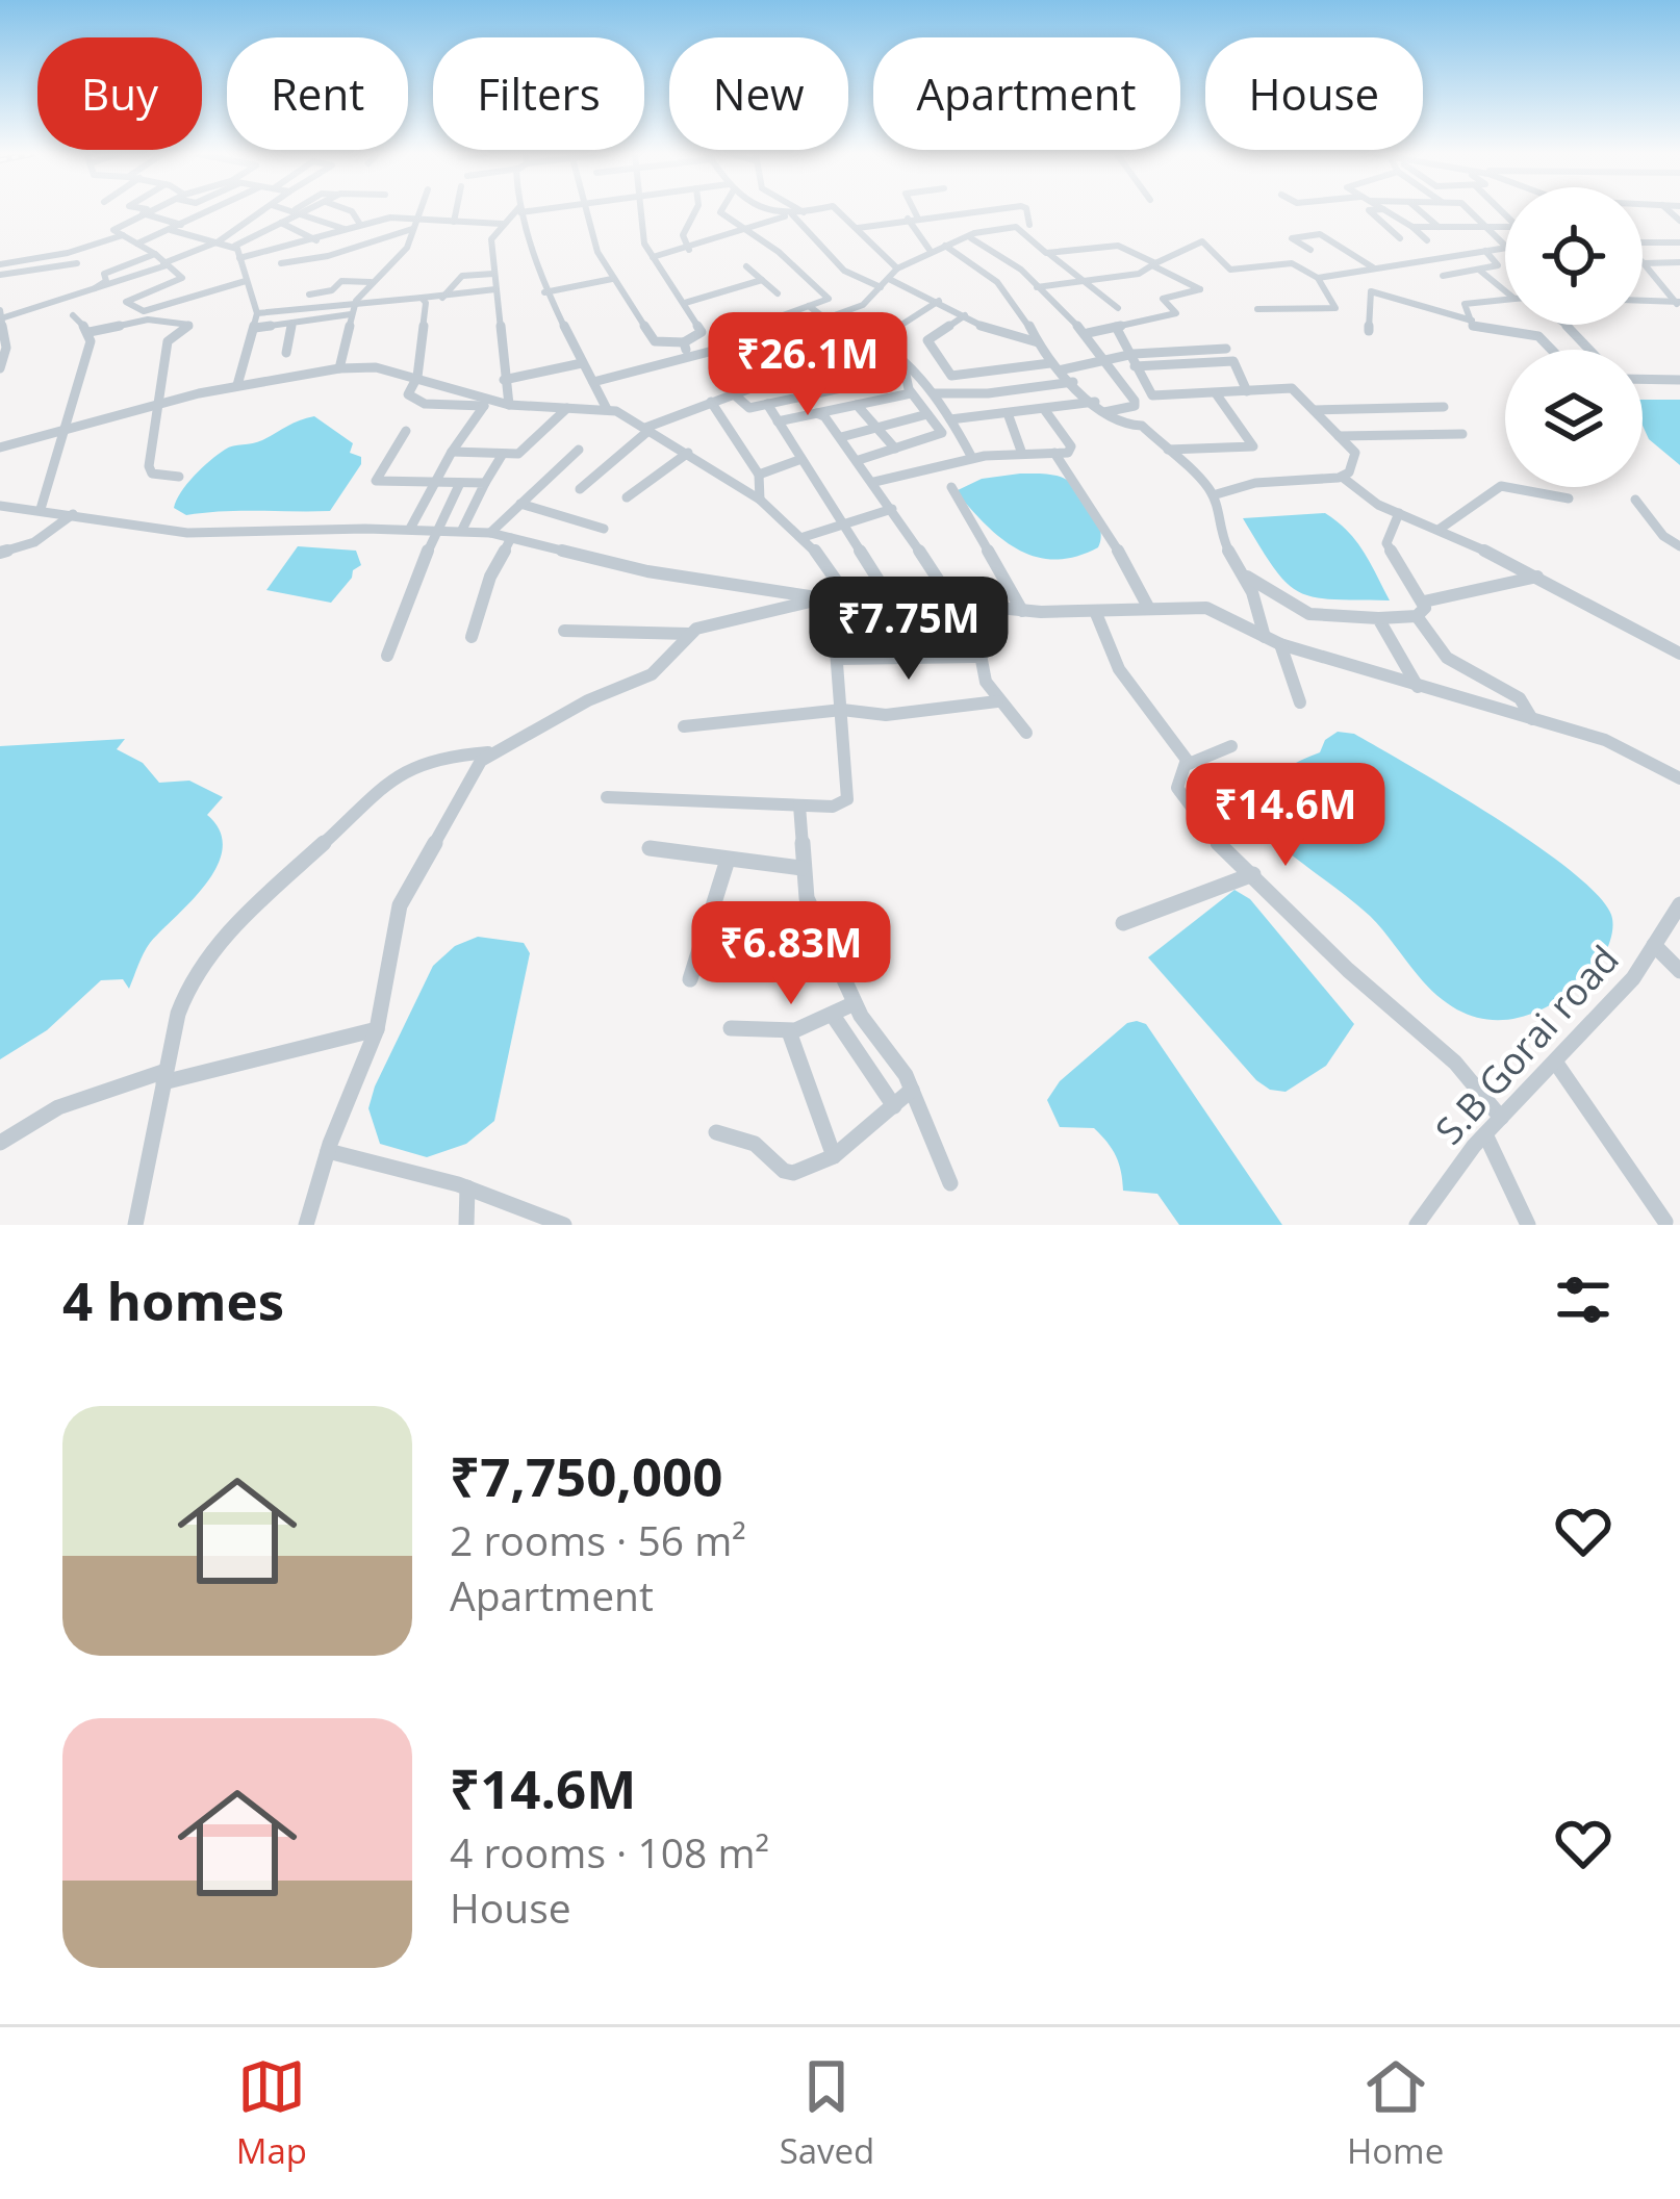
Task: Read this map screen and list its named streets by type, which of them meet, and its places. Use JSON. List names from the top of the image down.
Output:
{
  "streets": {
    "street": ["S.B Gorai road"]
  },
  "page": {
    "chip": [
      "Buy",
      "Rent",
      "Filters",
      "New",
      "Apartment",
      "House"
    ],
    "price": [
      "₹26.1M",
      "₹7.75M",
      "₹14.6M",
      "₹6.83M"
    ],
    "heading": "4 homes",
    "list": [
      {
        "name": "₹7,750,000",
        "note": "2 rooms · 56 m² · Apartment"
      },
      {
        "name": "₹14.6M",
        "note": "4 rooms · 108 m² · House"
      }
    ],
    "tabs": ["Map", "Saved", "Home"]
  }
}
